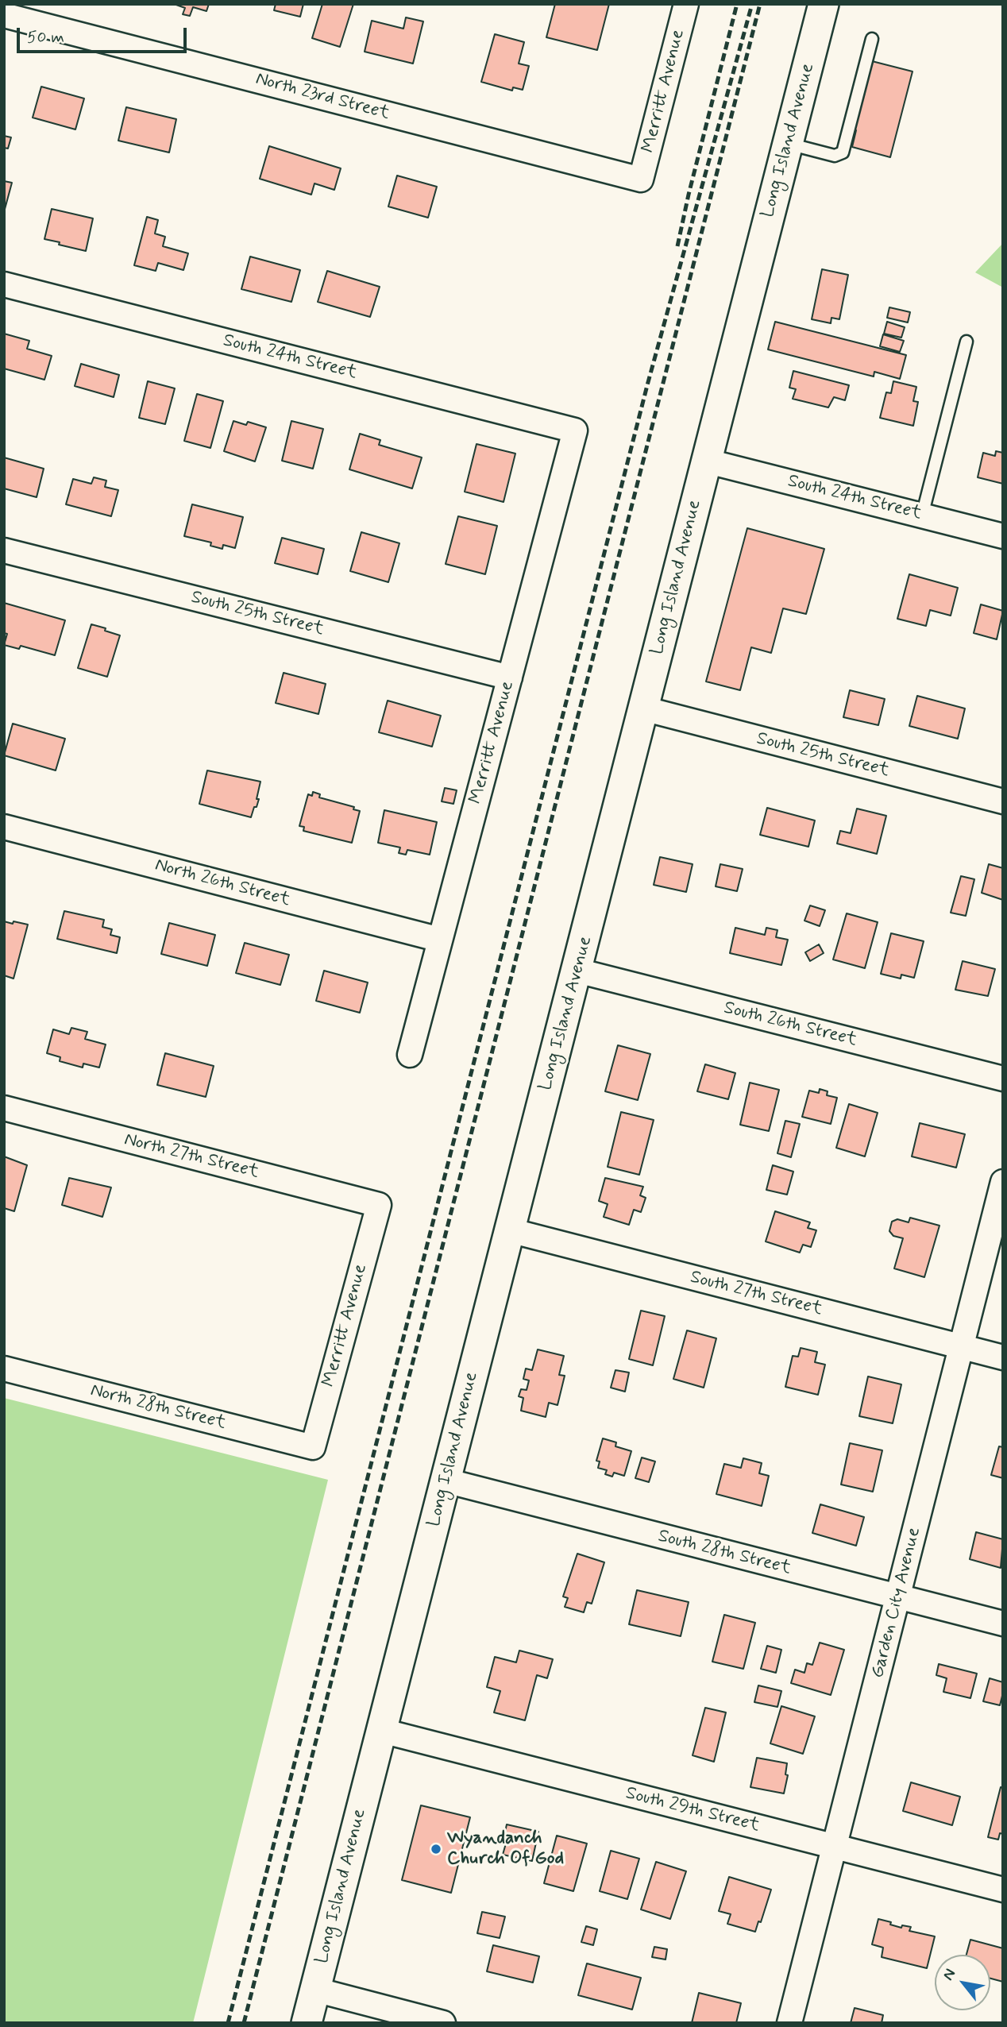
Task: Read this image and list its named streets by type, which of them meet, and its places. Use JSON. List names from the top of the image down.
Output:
{
  "streets": {
    "street": [
      "Merritt Avenue",
      "North 23rd Street",
      "Long Island Avenue",
      "South 24th Street",
      "South 25th Street",
      "North 26th Street",
      "South 26th Street",
      "North 27th Street",
      "South 27th Street",
      "North 28th Street",
      "South 28th Street",
      "Garden City Avenue",
      "South 29th Street"
    ]
  },
  "crossings": [
    ["Merritt Avenue", "North 23rd Street"],
    ["Merritt Avenue", "South 24th Street"],
    ["Merritt Avenue", "South 25th Street"],
    ["Merritt Avenue", "North 26th Street"],
    ["Merritt Avenue", "North 27th Street"],
    ["Merritt Avenue", "North 28th Street"],
    ["Long Island Avenue", "South 24th Street"],
    ["Long Island Avenue", "South 25th Street"],
    ["Long Island Avenue", "South 26th Street"],
    ["Long Island Avenue", "South 27th Street"],
    ["Long Island Avenue", "South 28th Street"],
    ["Long Island Avenue", "South 29th Street"],
    ["South 27th Street", "Garden City Avenue"],
    ["South 28th Street", "Garden City Avenue"],
    ["Garden City Avenue", "South 29th Street"]
  ],
  "places": ["Wyandanch Church Of God"],
  "scale_bar": "50 m",
  "north": "top left"
}
